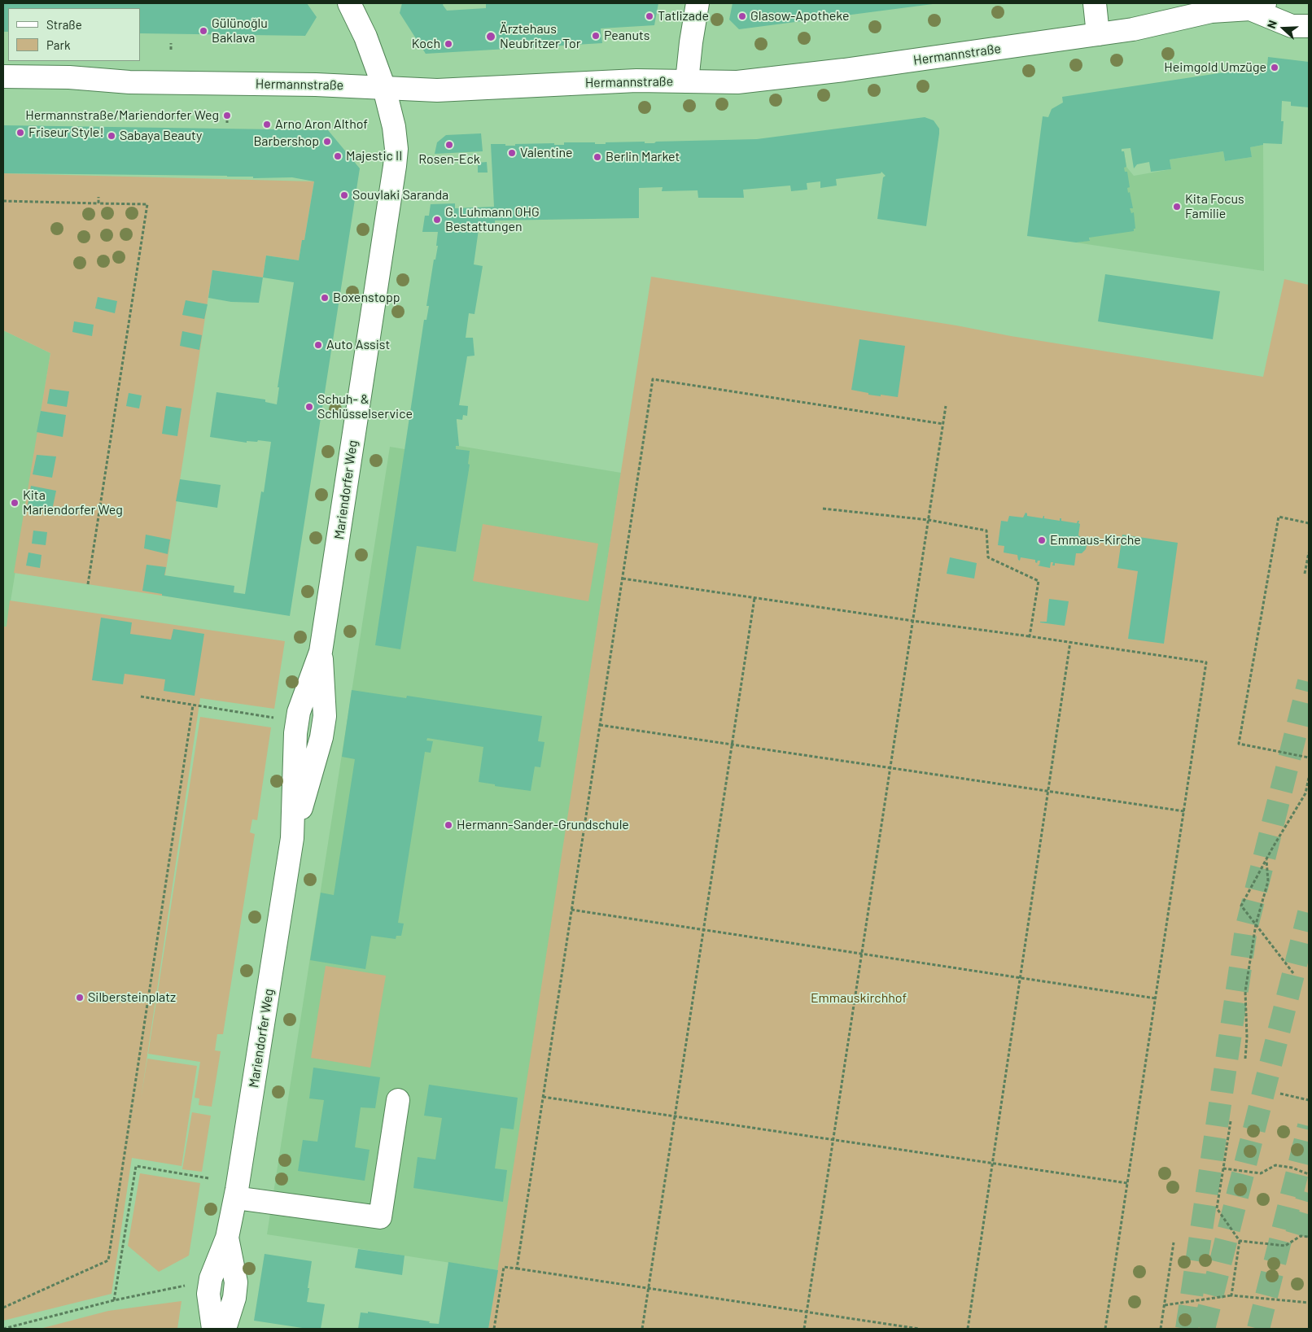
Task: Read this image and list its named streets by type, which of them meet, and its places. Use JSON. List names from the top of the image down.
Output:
{
  "streets": {
    "street": ["Hermannstraße", "Mariendorfer Weg"]
  },
  "crossings": [
    ["Hermannstraße", "Mariendorfer Weg"]
  ],
  "parks": ["Emmauskirchhof"],
  "places": [
    "Tatlizade",
    "Glasow-Apotheke",
    "Gülünoğlu Baklava",
    "Peanuts",
    "Ärztehaus Neubritzer Tor",
    "Koch",
    "Heimgold Umzüge",
    "Hermannstraße/Mariendorfer Weg",
    "Arno Aron Althof",
    "Friseur Style!",
    "Sabaya Beauty",
    "Barbershop",
    "Rosen-Eck",
    "Valentine",
    "Majestic II",
    "Berlin Market",
    "Souvlaki Saranda",
    "Kita Focus Familie",
    "G. Luhmann OHG Bestattungen",
    "Boxenstopp",
    "Auto Assist",
    "Schuh- & Schlüsselservice",
    "Kita Mariendorfer Weg",
    "Emmaus-Kirche",
    "Hermann-Sander-Grundschule",
    "Silbersteinplatz"
  ],
  "legend": ["Straße", "Park"],
  "north": "left"
}
